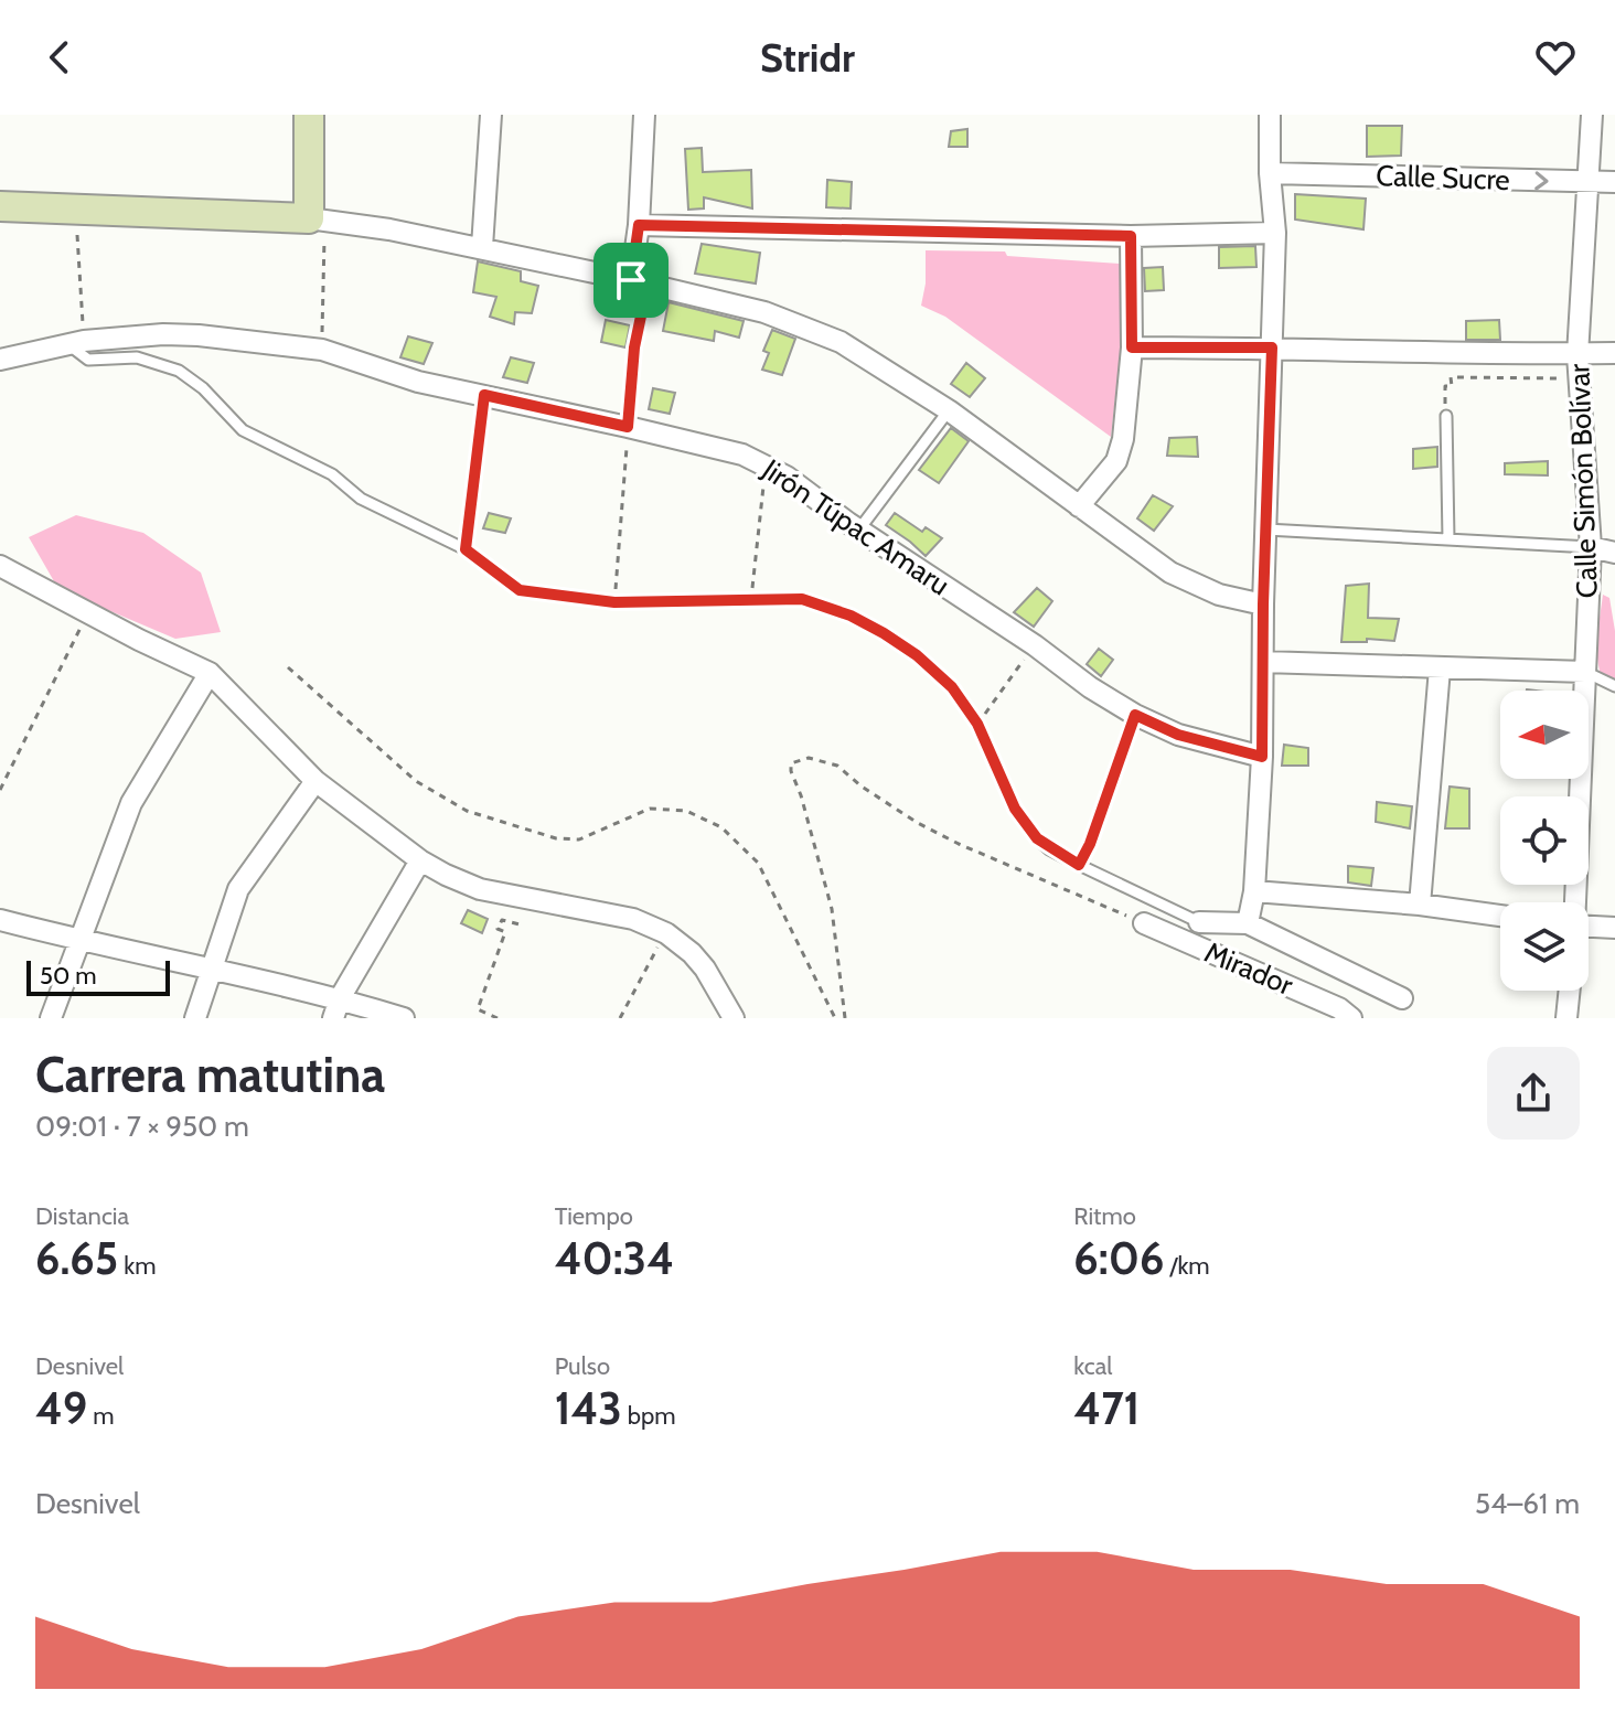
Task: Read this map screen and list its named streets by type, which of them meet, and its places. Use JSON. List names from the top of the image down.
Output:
{
  "streets": {
    "street": [
      "Calle Sucre",
      "Calle Simón Bolívar",
      "Jirón Túpac Amaru",
      "Mirador"
    ]
  },
  "crossings": [
    ["Calle Sucre", "Calle Simón Bolívar"]
  ],
  "scale_bar": "50 m",
  "north": "left",
  "page": {
    "header": "Stridr",
    "scale": "50 m",
    "heading": ["Carrera matutina", "09:01 · 7 × 950 m"],
    "stats": [
      ["Distancia", "6.65 km"],
      ["Tiempo", "40:34"],
      ["Ritmo", "6:06 /km"],
      ["Desnivel", "49 m"],
      ["Pulso", "143 bpm"],
      ["kcal", "471"]
    ],
    "chart": ["Desnivel", "54–61 m"]
  }
}
